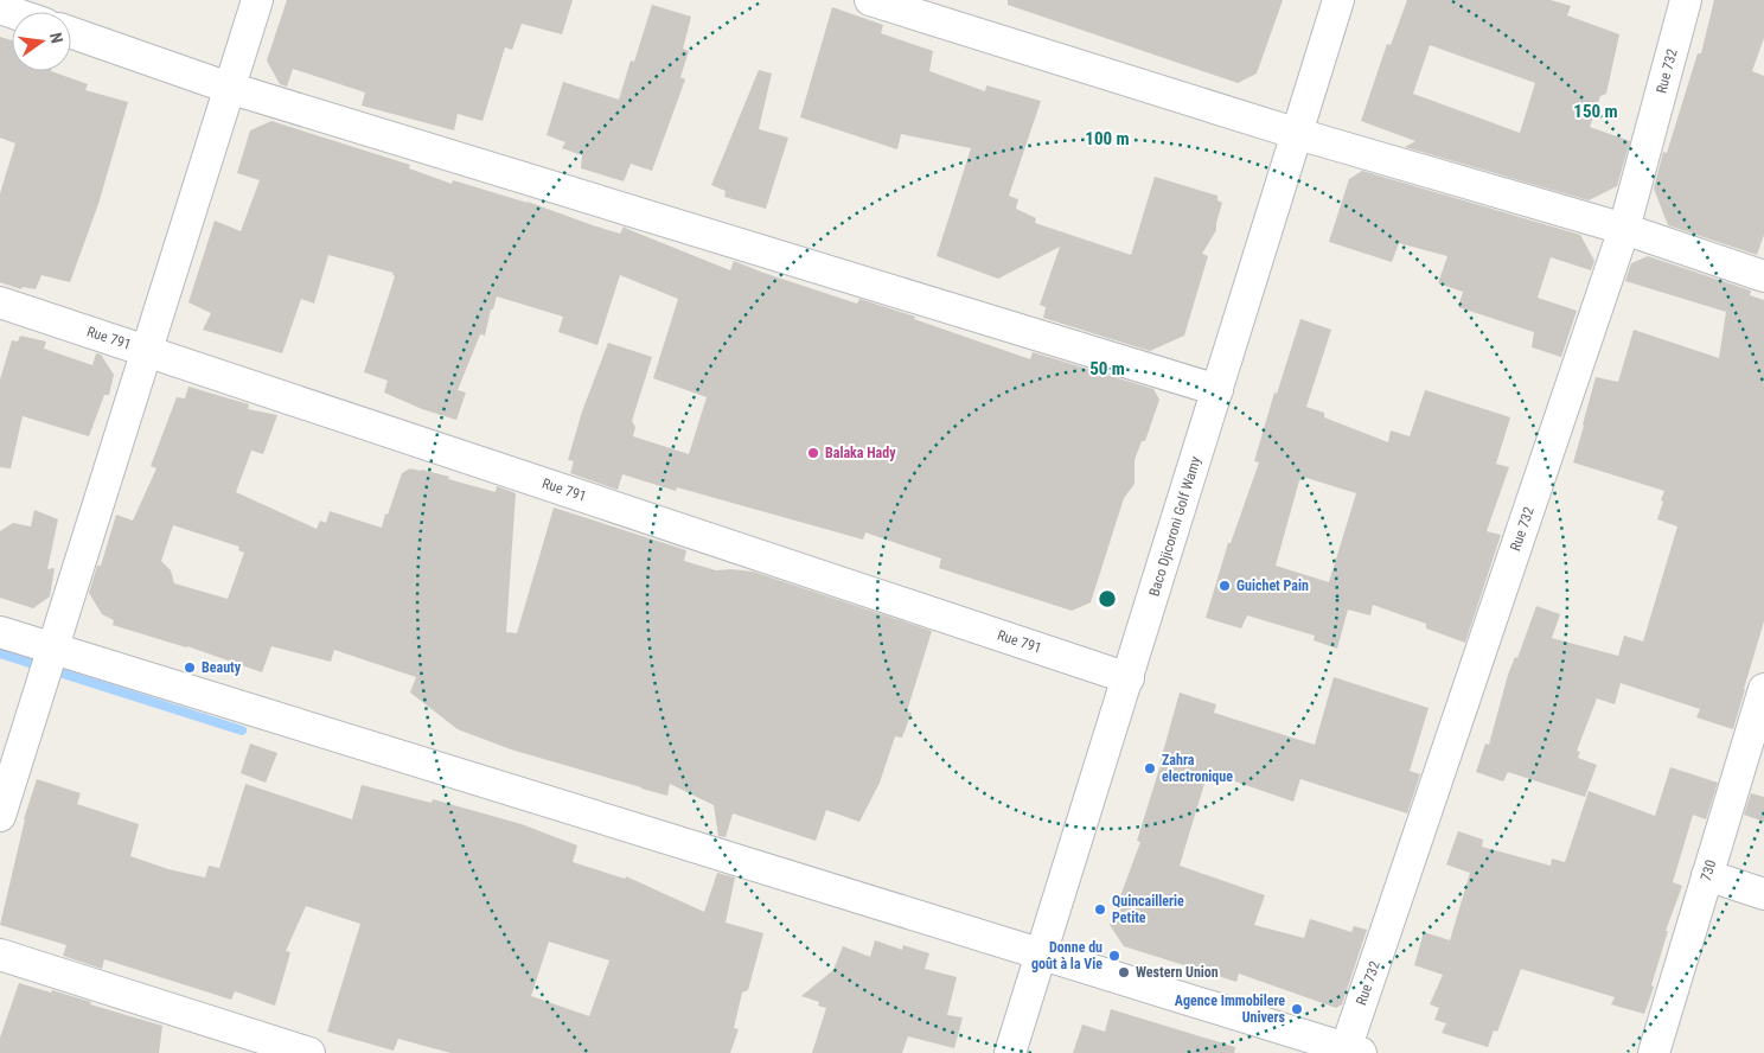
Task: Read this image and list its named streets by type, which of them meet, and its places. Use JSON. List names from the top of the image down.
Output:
{
  "streets": {
    "street": [
      "Rue 732",
      "Rue 791",
      "Baco Djicoroni Golf Wamy",
      "730"
    ]
  },
  "crossings": [
    ["Rue 791", "Baco Djicoroni Golf Wamy"]
  ],
  "places": [
    "Balaka Hady",
    "Guichet Pain",
    "Beauty",
    "Zahra electronique",
    "Quincaillerie Petite",
    "Donne du goût à la Vie",
    "Western Union",
    "Agence Immobilere Univers"
  ],
  "north": "right",
  "rings": ["150 m", "100 m", "50 m"]
}
